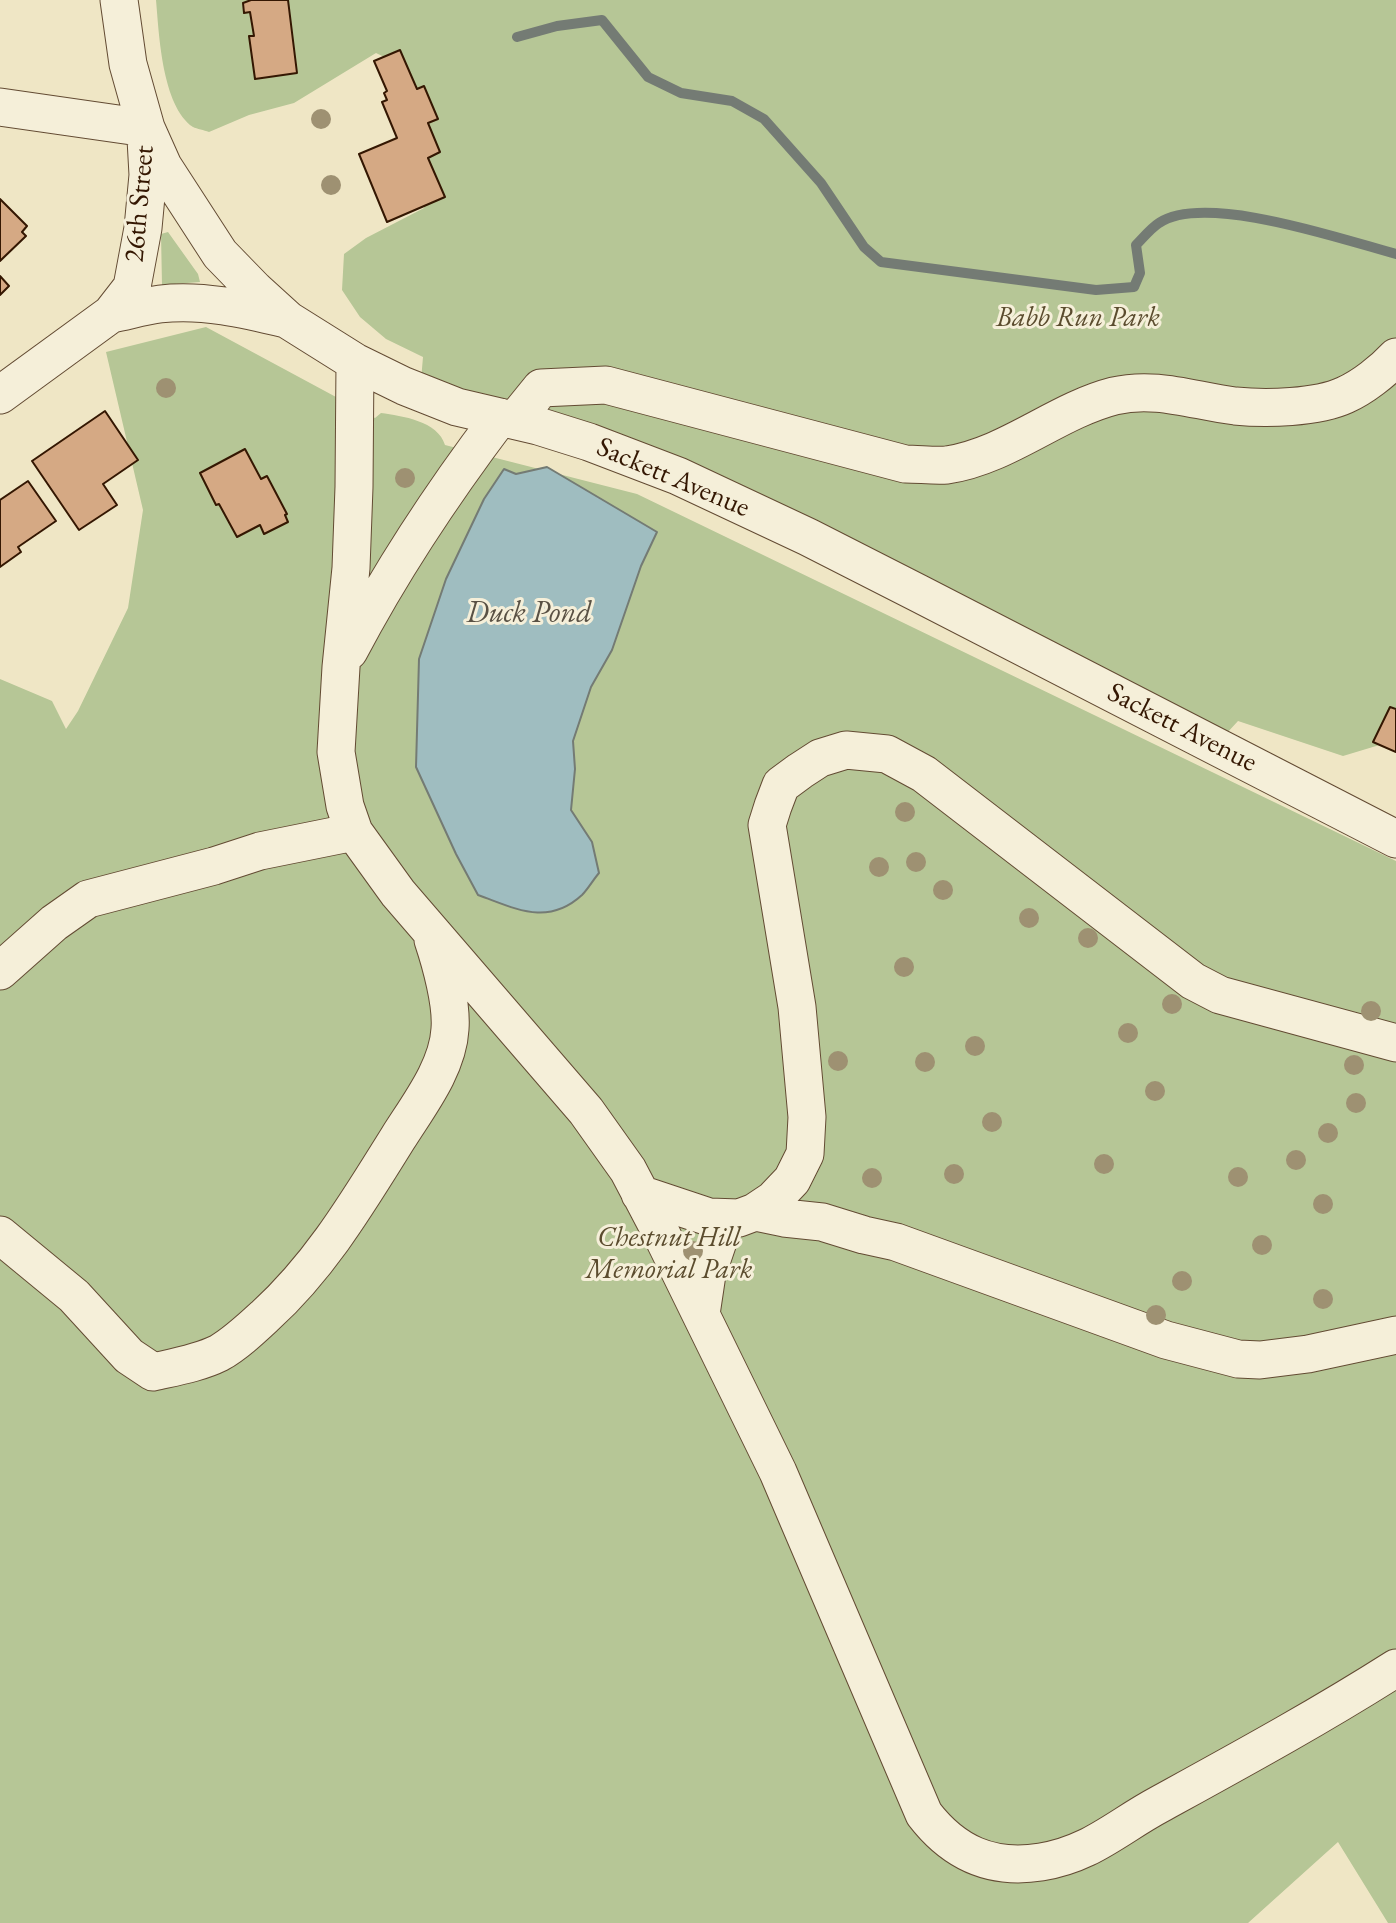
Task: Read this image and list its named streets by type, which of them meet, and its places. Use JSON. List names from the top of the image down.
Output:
{
  "streets": {
    "street": ["26th Street", "Sackett Avenue"]
  },
  "crossings": [
    ["26th Street", "Sackett Avenue"]
  ],
  "water": ["Duck Pond"],
  "parks": ["Babb Run Park", "Chestnut Hill Memorial Park"]
}
